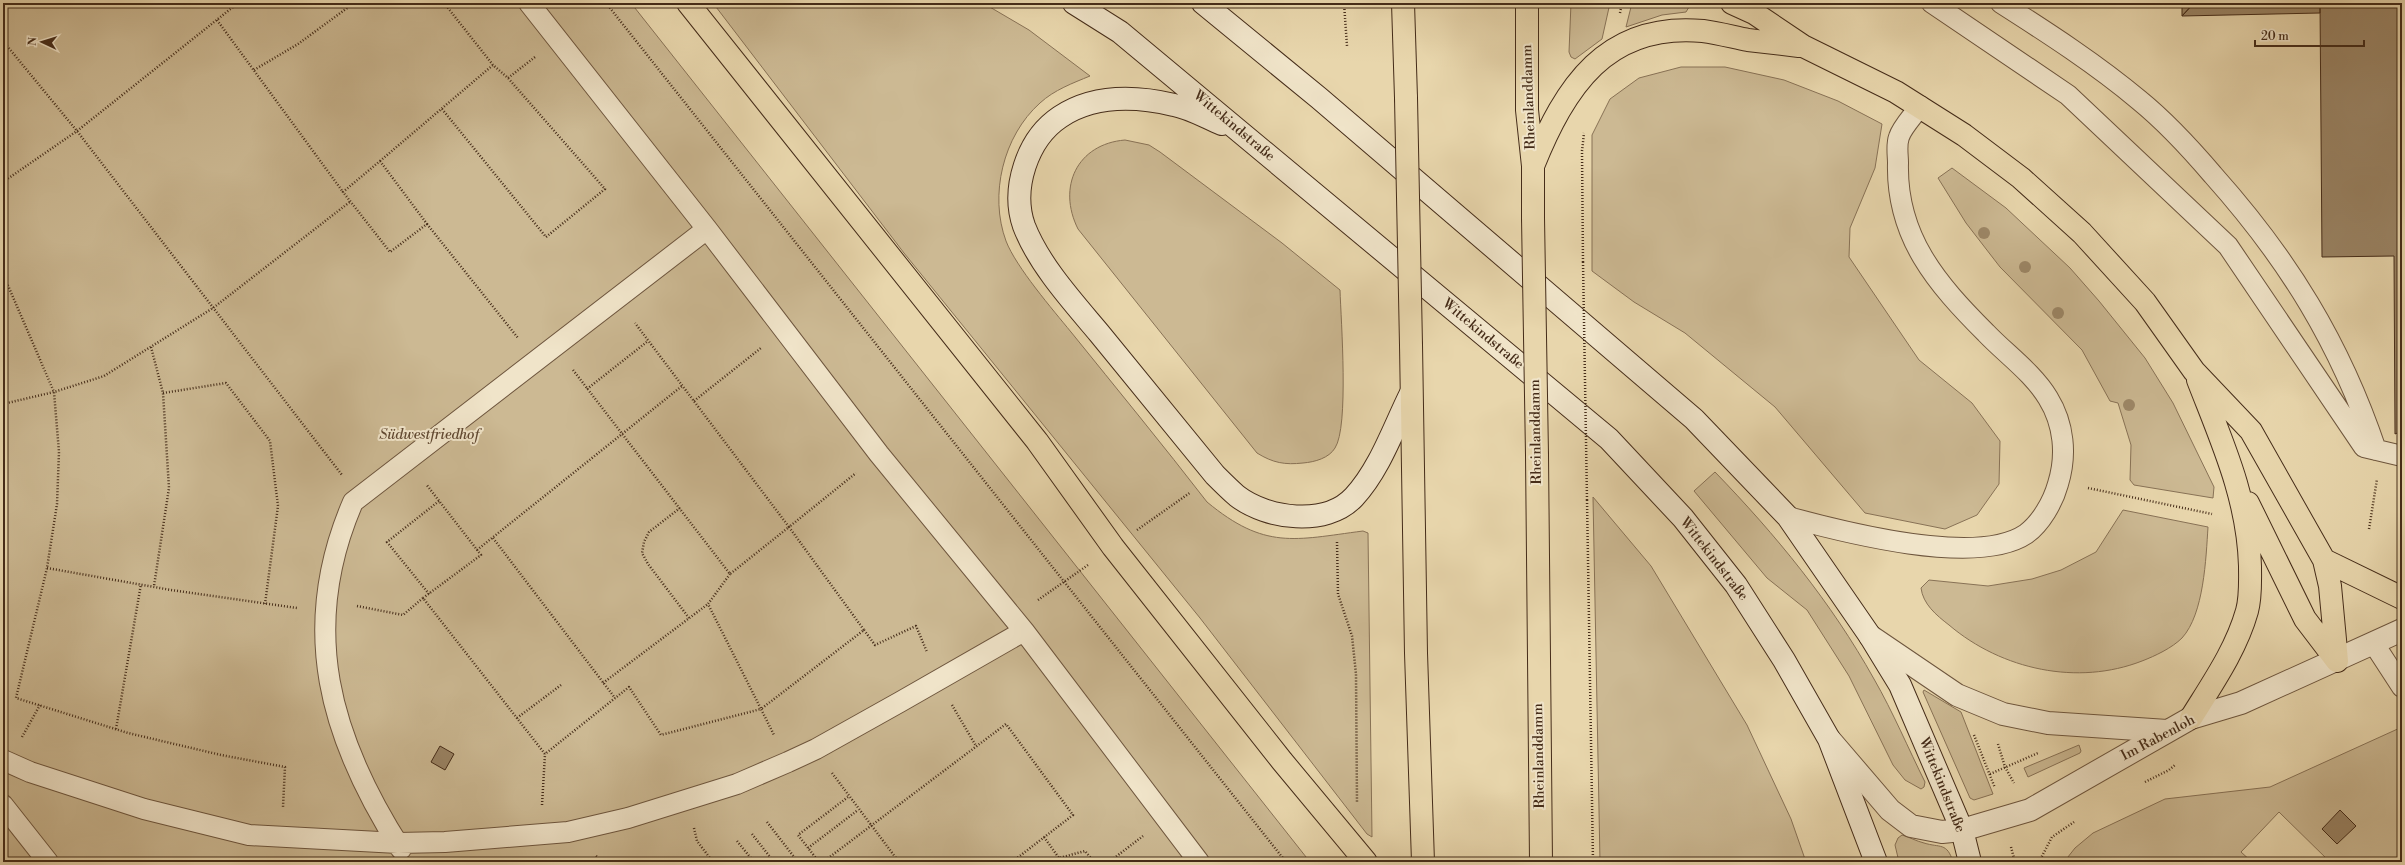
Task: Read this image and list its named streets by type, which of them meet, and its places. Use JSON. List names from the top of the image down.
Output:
{
  "streets": {
    "main road": ["Rheinlanddamm", "Wittekindstraße", "Im Rabenloh"]
  },
  "crossings": [
    ["Wittekindstraße", "Im Rabenloh"]
  ],
  "parks": ["Südwestfriedhof"],
  "scale_bar": "20 m",
  "north": "left"
}
